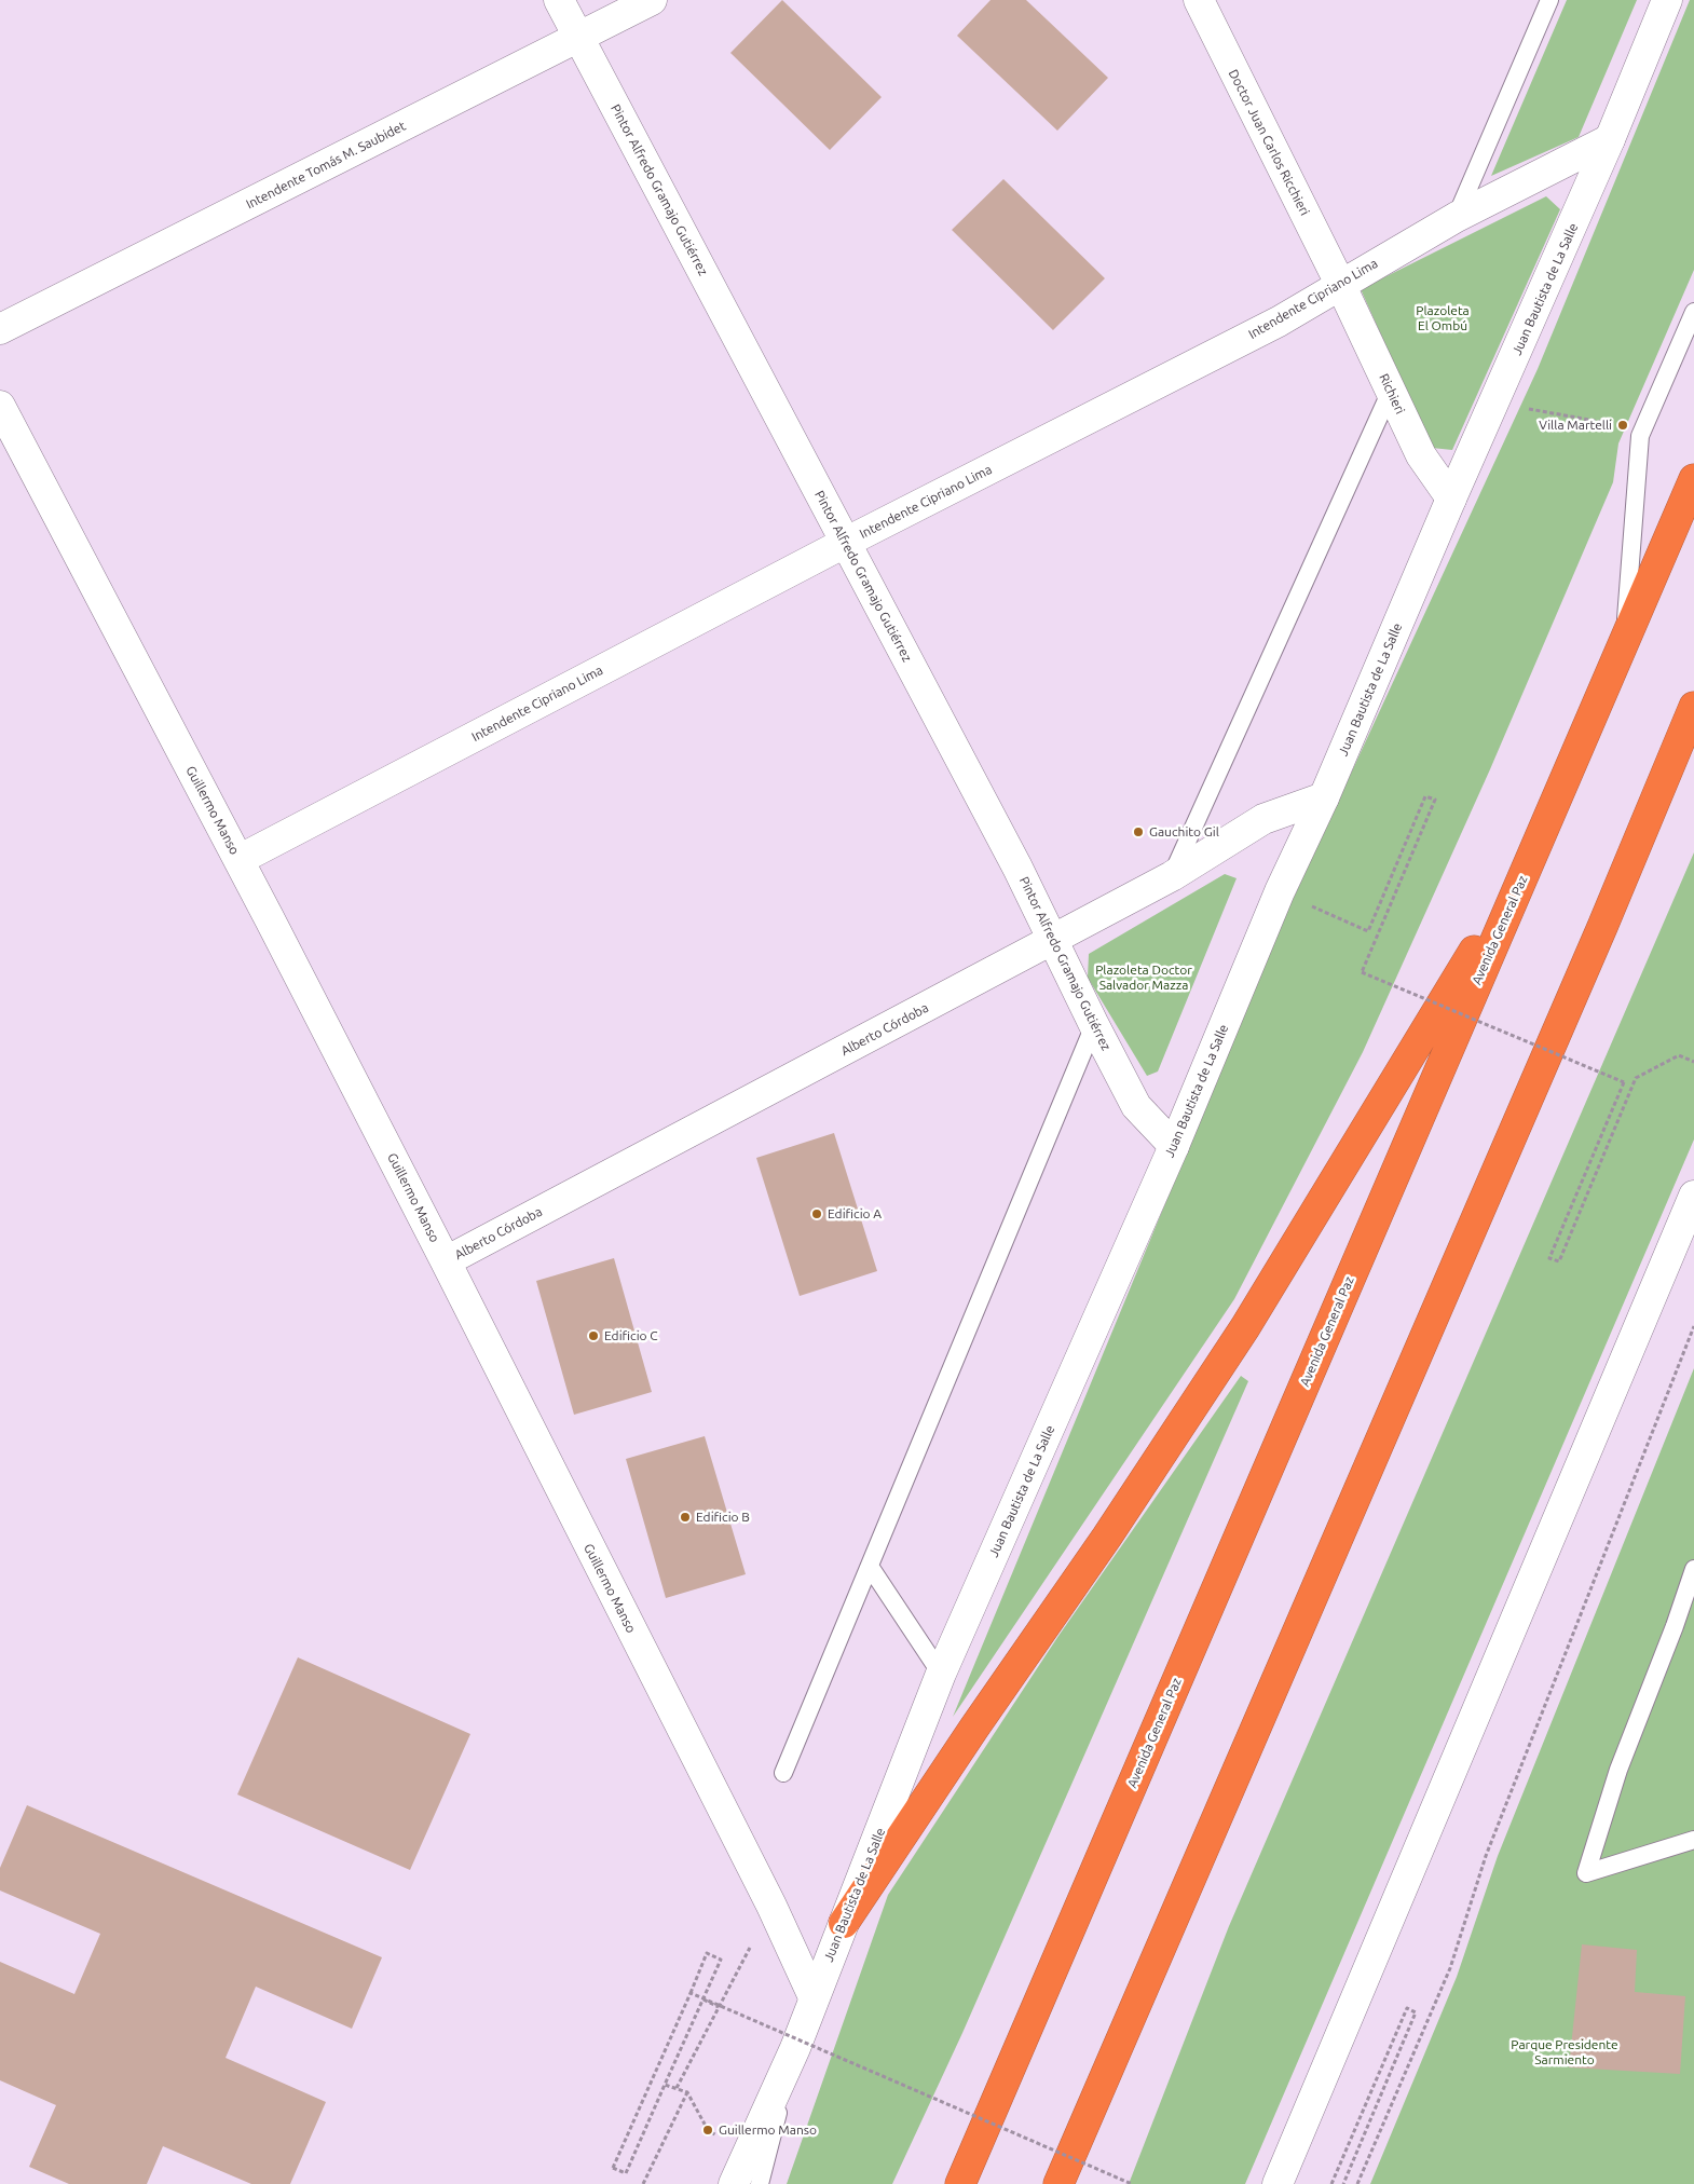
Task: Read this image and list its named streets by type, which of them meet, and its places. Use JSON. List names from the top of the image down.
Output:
{
  "streets": {
    "highway": ["Avenida General Paz"],
    "street": [
      "Doctor Juan Carlos Ricchieri",
      "Intendente Tomás M. Saubidet",
      "Pintor Alfredo Gramajo Gutiérrez",
      "Juan Bautista de La Salle",
      "Intendente Cipriano Lima",
      "Richieri",
      "Guillermo Manso",
      "Alberto Córdoba"
    ]
  },
  "crossings": [
    ["Doctor Juan Carlos Ricchieri", "Intendente Cipriano Lima"],
    ["Doctor Juan Carlos Ricchieri", "Richieri"],
    ["Intendente Tomás M. Saubidet", "Pintor Alfredo Gramajo Gutiérrez"],
    ["Pintor Alfredo Gramajo Gutiérrez", "Juan Bautista de La Salle"],
    ["Pintor Alfredo Gramajo Gutiérrez", "Intendente Cipriano Lima"],
    ["Pintor Alfredo Gramajo Gutiérrez", "Alberto Córdoba"],
    ["Juan Bautista de La Salle", "Intendente Cipriano Lima"],
    ["Juan Bautista de La Salle", "Richieri"],
    ["Juan Bautista de La Salle", "Guillermo Manso"],
    ["Juan Bautista de La Salle", "Alberto Córdoba"],
    ["Intendente Cipriano Lima", "Richieri"],
    ["Intendente Cipriano Lima", "Guillermo Manso"],
    ["Guillermo Manso", "Alberto Córdoba"]
  ],
  "parks": ["Plazoleta El Ombú", "Plazoleta Doctor Salvador Mazza", "Parque Presidente Sarmiento"],
  "places": [
    "Villa Martelli",
    "Gauchito Gil",
    "Edificio A",
    "Edificio C",
    "Edificio B",
    "Guillermo Manso"
  ]
}
